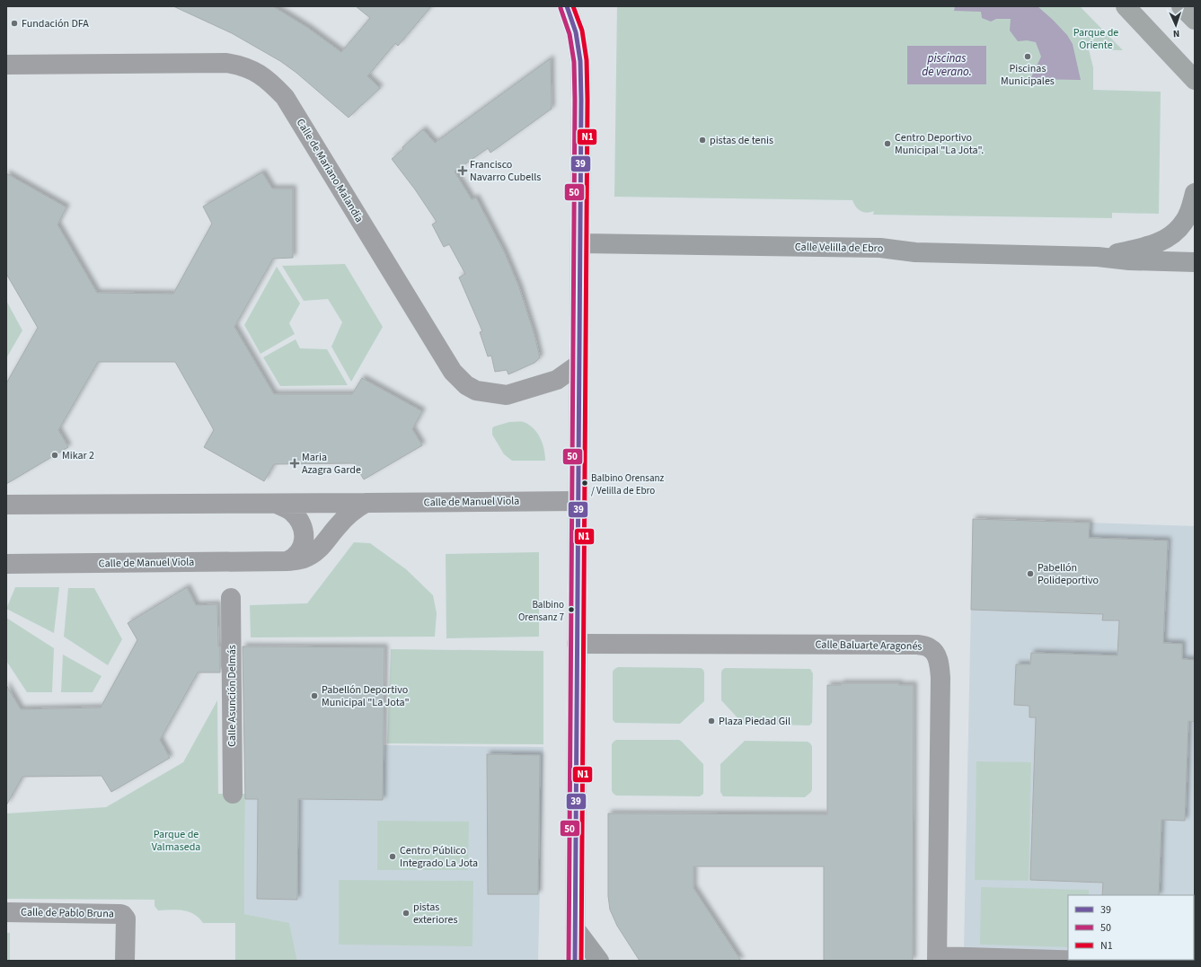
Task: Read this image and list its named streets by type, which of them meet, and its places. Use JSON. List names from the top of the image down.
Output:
{
  "streets": {
    "street": [
      "Calle de Mariano Malandía",
      "Calle Velilla de Ebro",
      "Calle de Manuel Viola",
      "Calle Baluarte Aragonés",
      "Calle Asunción Delmás",
      "Calle de Pablo Bruna"
    ]
  },
  "water": ["piscinas de verano."],
  "parks": ["Parque de Oriente", "Parque de Valmaseda"],
  "places": {
    "other": [
      "Fundación DFA",
      "Piscinas Municipales",
      "pistas de tenis",
      "Centro Deportivo Municipal \"La Jota\".",
      "Mikar 2",
      "Balbino Orensanz / Velilla de Ebro",
      "Pabellón Polideportivo",
      "Balbino Orensanz 7",
      "Pabellón Deportivo Municipal \"La Jota\"",
      "Plaza Piedad Gil",
      "Centro Público Integrado La Jota",
      "pistas exteriores"
    ],
    "health": ["Francisco Navarro Cubells", "Maria Azagra Garde"]
  },
  "lines": ["transit line 39", "transit line N1", "transit line 50"],
  "legend": ["39", "50", "N1"],
  "north": "bottom"
}
